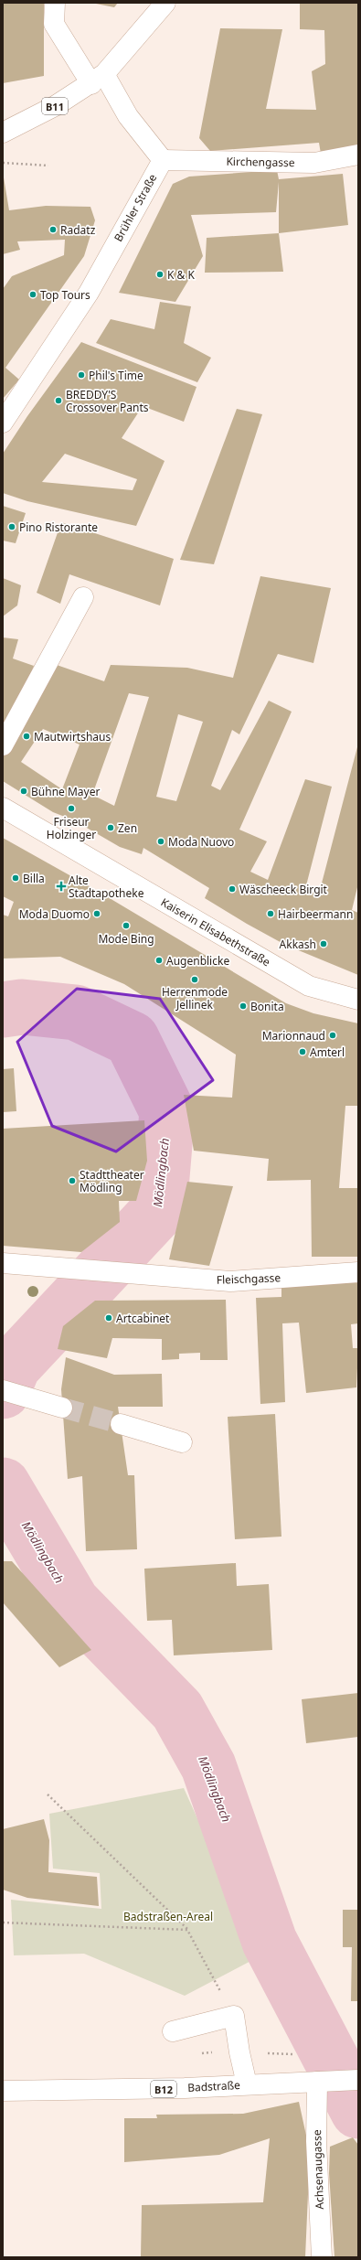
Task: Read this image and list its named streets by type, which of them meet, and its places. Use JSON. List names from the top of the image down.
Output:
{
  "streets": {
    "street": [
      "B11",
      "Kirchengasse",
      "Brühler Straße",
      "Kaiserin Elisabethstraße",
      "Fleischgasse",
      "Badstraße",
      "B12",
      "Achsenaugasse"
    ]
  },
  "crossings": [
    ["Kirchengasse", "Brühler Straße"],
    ["Badstraße", "Achsenaugasse"]
  ],
  "water": ["Mödlingbach"],
  "parks": ["Badstraßen-Areal"],
  "places": {
    "other": [
      "Radatz",
      "K & K",
      "Top Tours",
      "Phil's Time",
      "BREDDY'S Crossover Pants",
      "Pino Ristorante",
      "Mautwirtshaus",
      "Bühne Mayer",
      "Friseur Holzinger",
      "Zen",
      "Moda Nuovo",
      "Billa",
      "Wäscheeck Birgit",
      "Moda Duomo",
      "Hairbeermann",
      "Mode Bing",
      "Akkash",
      "Augenblicke",
      "Herrenmode Jellinek",
      "Bonita",
      "Marionnaud",
      "Amterl",
      "Stadttheater Mödling",
      "Artcabinet"
    ],
    "health": ["Alte Stadtapotheke"]
  }
}
